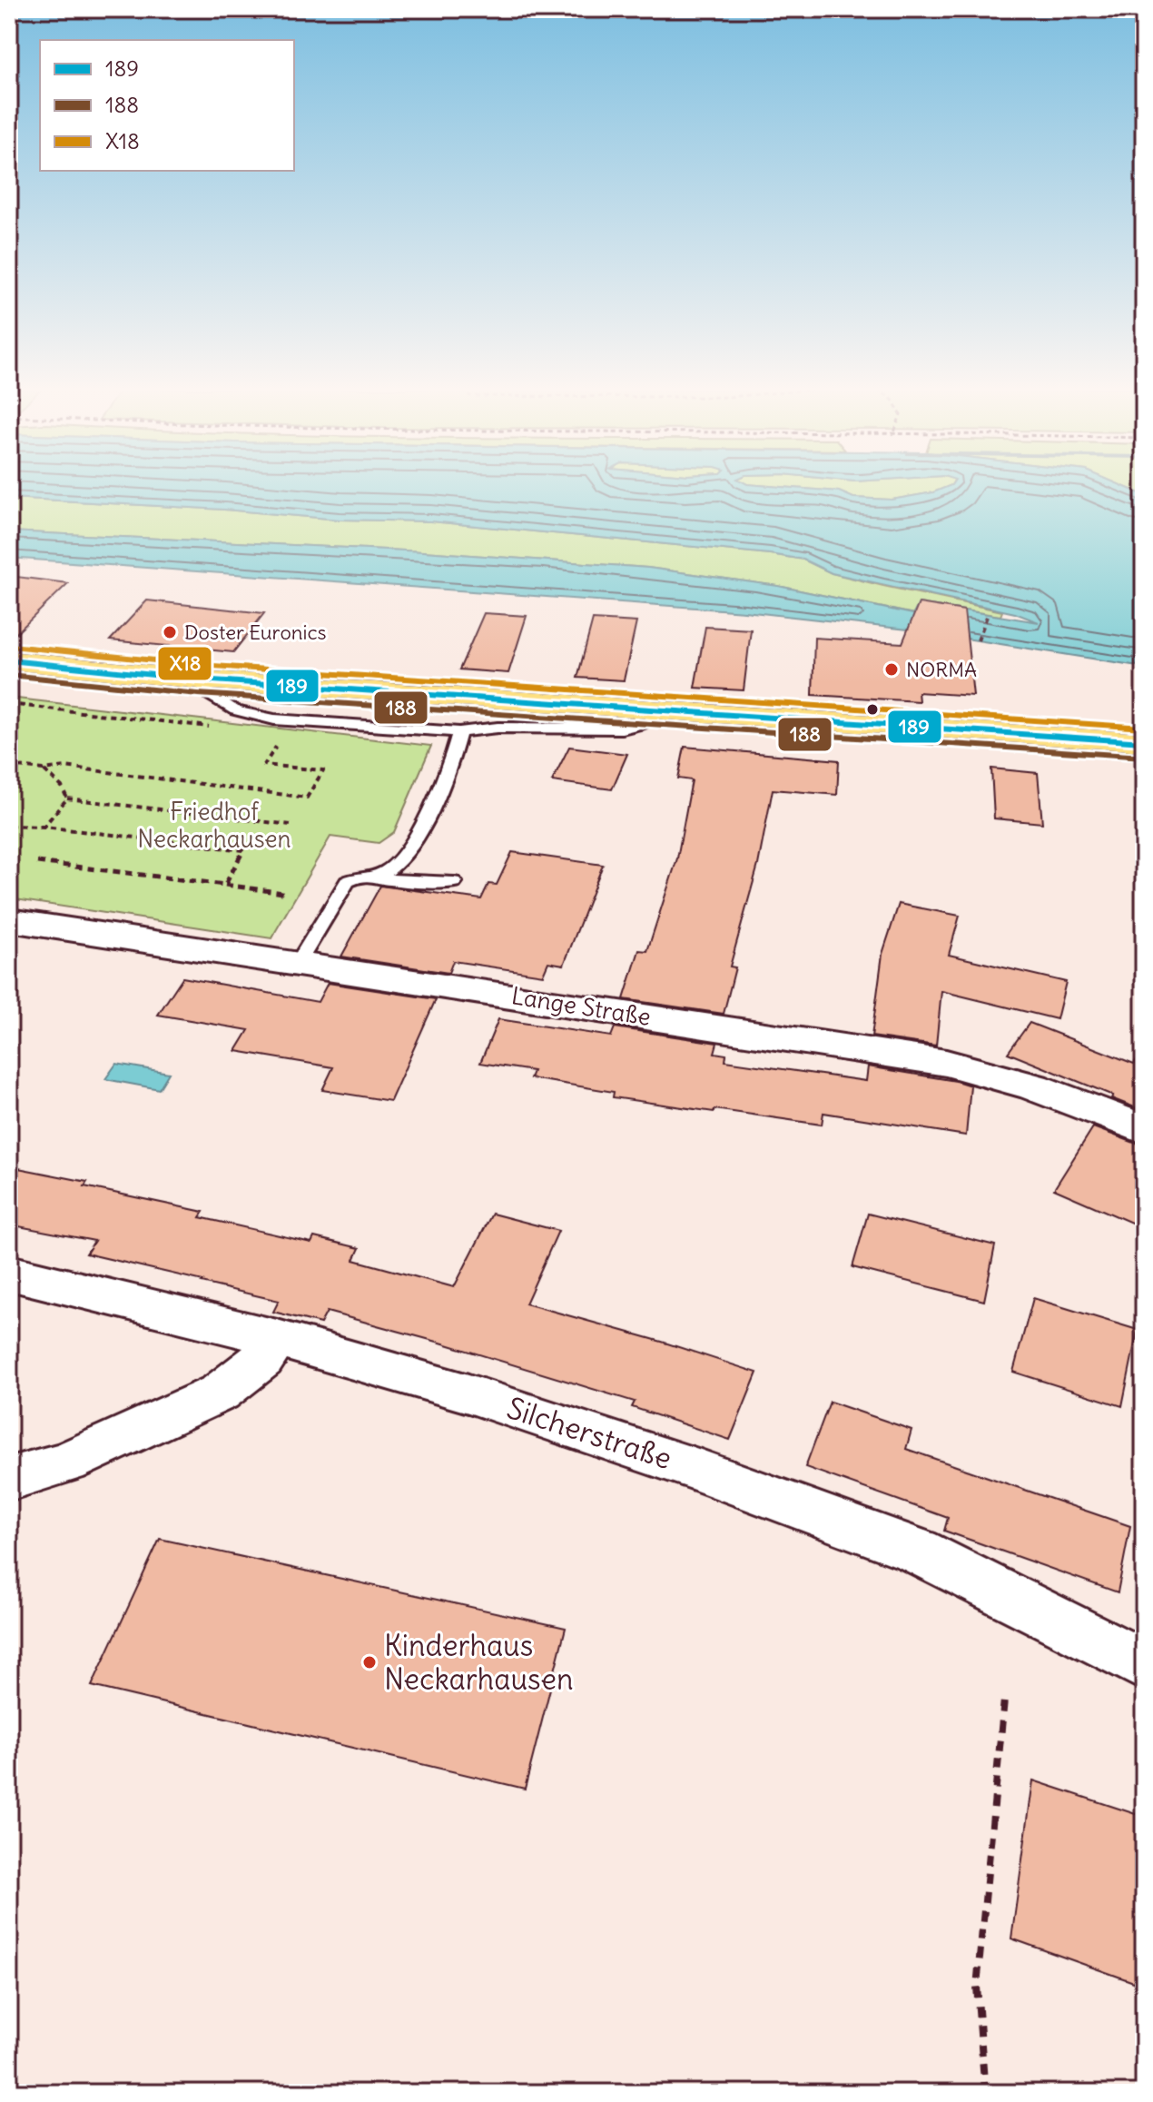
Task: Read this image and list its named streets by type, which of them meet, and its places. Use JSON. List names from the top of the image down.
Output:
{
  "streets": {
    "street": ["Lange Straße", "Silcherstraße"]
  },
  "parks": ["Friedhof Neckarhausen"],
  "places": ["Doster Euronics", "NORMA", "Kinderhaus Neckarhausen"],
  "lines": ["transit line X18", "transit line 189", "transit line 188"],
  "legend": ["189", "188", "X18"]
}
